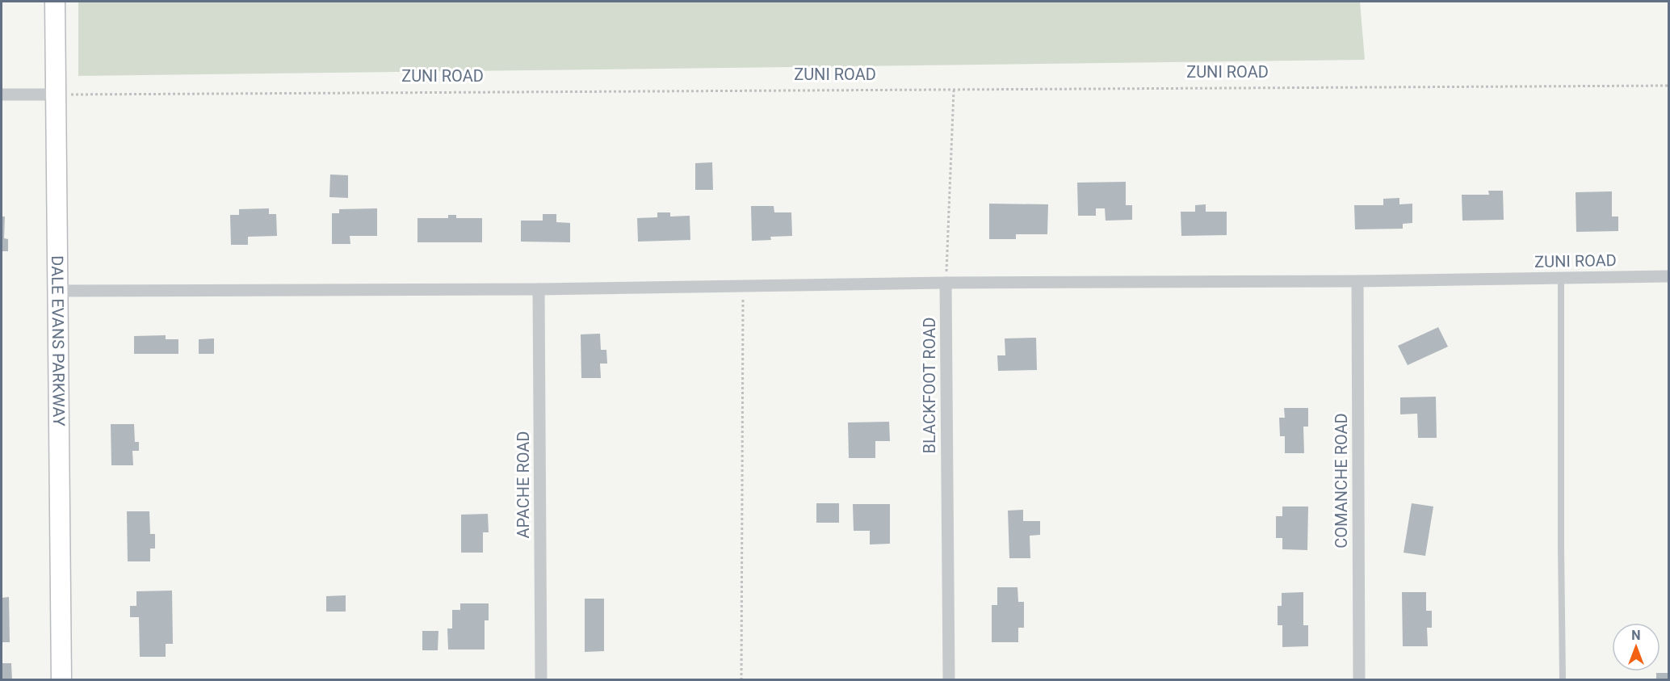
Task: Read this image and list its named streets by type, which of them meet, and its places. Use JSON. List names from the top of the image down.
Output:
{
  "streets": {
    "main road": ["DALE EVANS PARKWAY"],
    "street": [
      "ZUNI ROAD",
      "BLACKFOOT ROAD",
      "COMANCHE ROAD",
      "APACHE ROAD"
    ]
  },
  "crossings": [
    ["ZUNI ROAD", "DALE EVANS PARKWAY"],
    ["ZUNI ROAD", "BLACKFOOT ROAD"],
    ["ZUNI ROAD", "COMANCHE ROAD"],
    ["ZUNI ROAD", "APACHE ROAD"]
  ],
  "north": "top"
}
